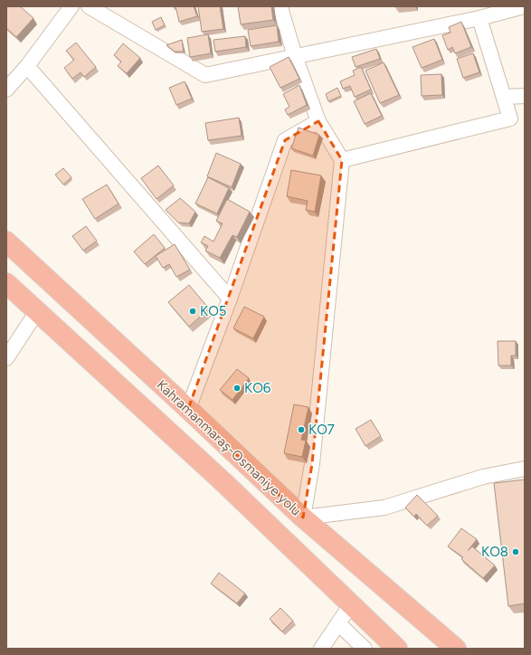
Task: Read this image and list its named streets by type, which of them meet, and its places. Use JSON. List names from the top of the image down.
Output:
{
  "streets": {
    "highway": ["Kahramanmaraş-Osmaniye yolu"]
  },
  "places": [
    "KO5",
    "KO6",
    "KO7",
    "KO8"
  ]
}
